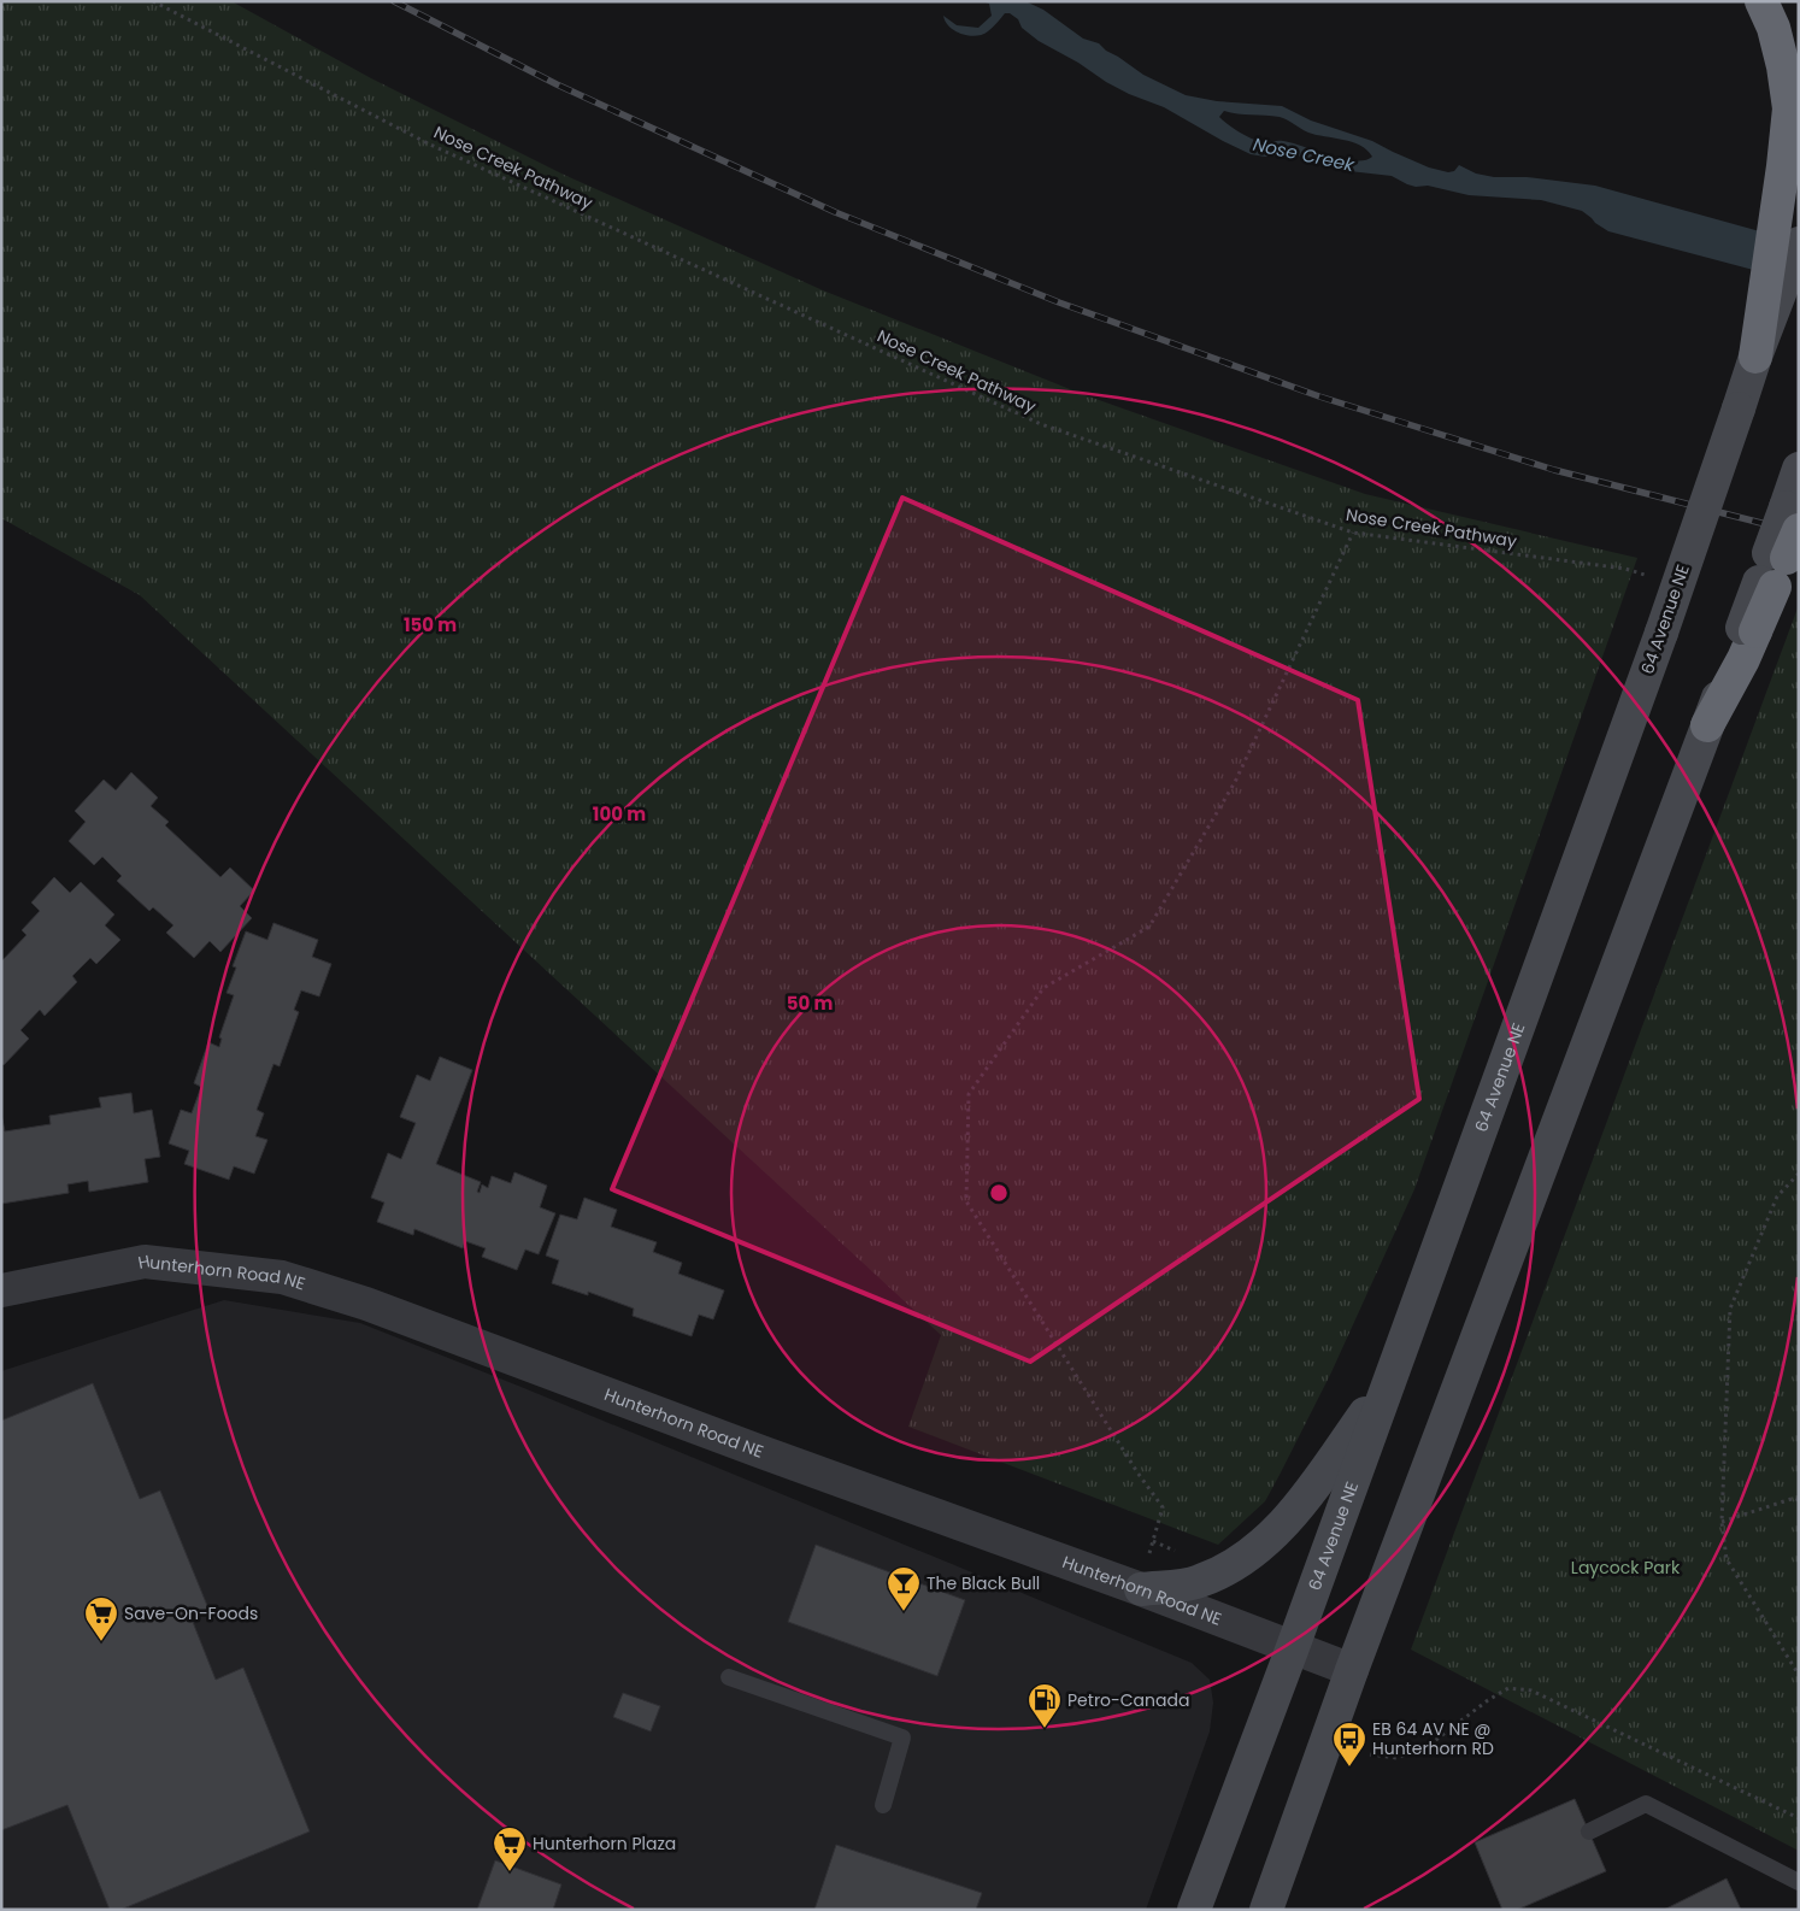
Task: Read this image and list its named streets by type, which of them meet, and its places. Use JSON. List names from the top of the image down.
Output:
{
  "streets": {
    "main road": ["64 Avenue NE"],
    "street": ["Hunterhorn Road NE"],
    "path": ["Nose Creek Pathway"]
  },
  "crossings": [
    ["64 Avenue NE", "Hunterhorn Road NE"]
  ],
  "water": ["Nose Creek"],
  "parks": ["Laycock Park"],
  "places": {
    "bar": ["The Black Bull"],
    "supermarket": ["Save-On-Foods", "Hunterhorn Plaza"],
    "fuel station": ["Petro-Canada"],
    "bus stop": ["EB 64 AV NE @ Hunterhorn RD"]
  },
  "rings": ["150 m", "100 m", "50 m"]
}
